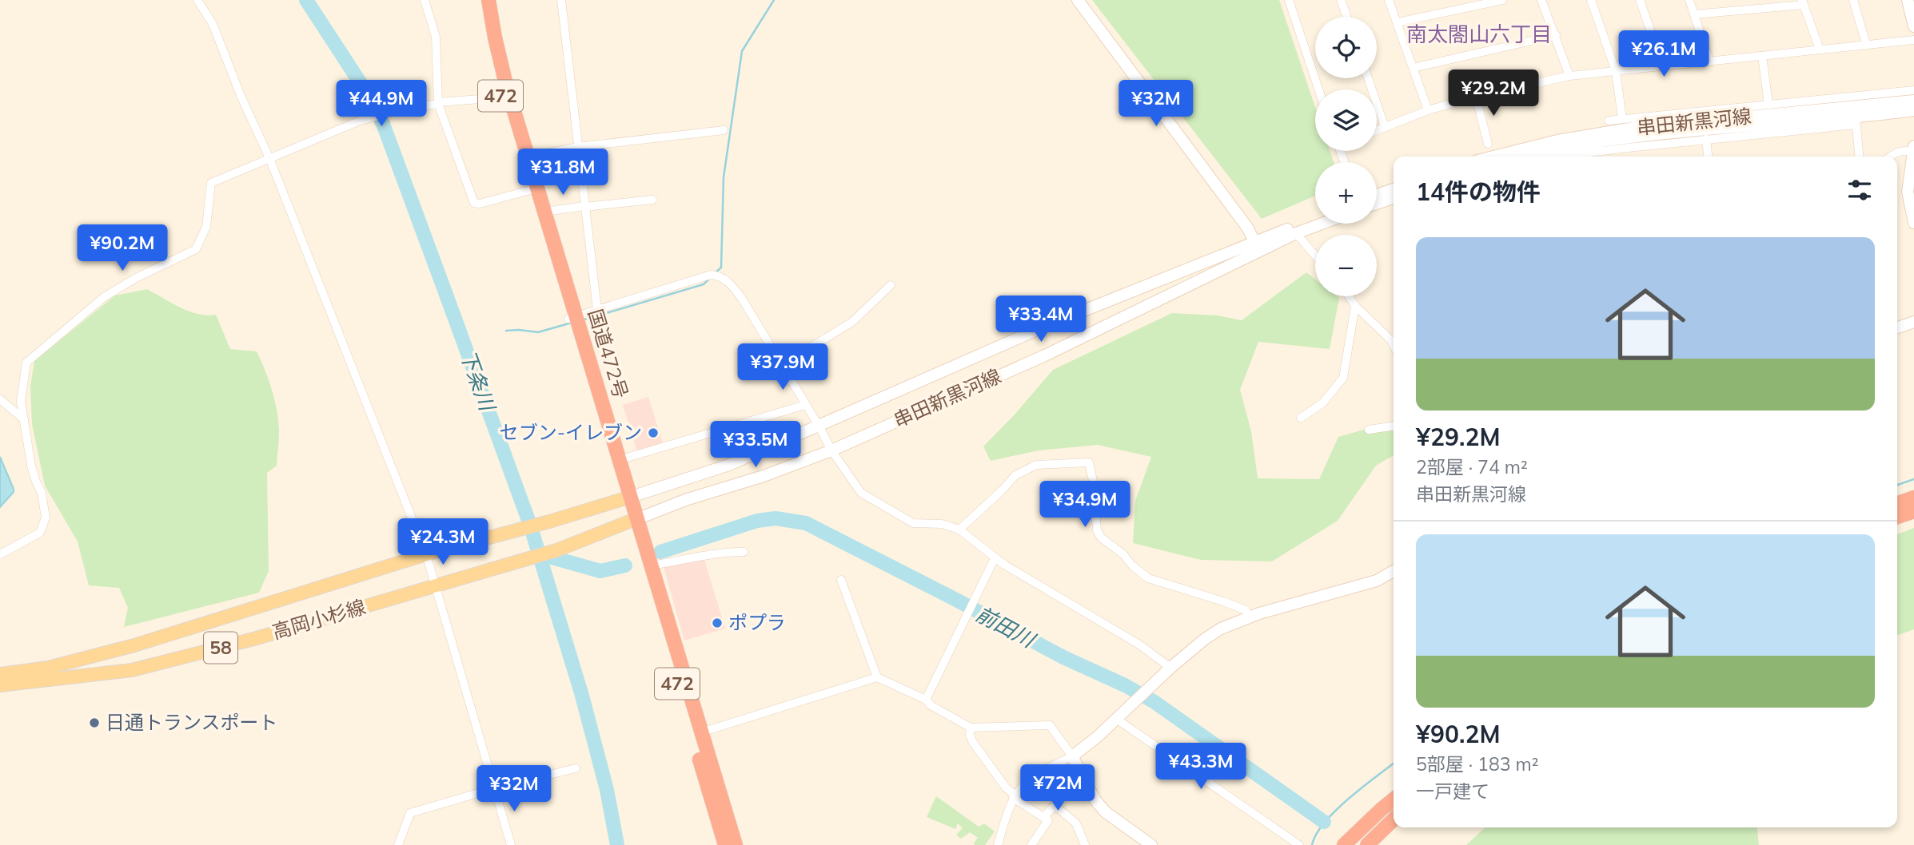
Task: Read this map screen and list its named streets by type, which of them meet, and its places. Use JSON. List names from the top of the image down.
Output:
{
  "streets": {
    "highway": ["472", "国道472号"],
    "main road": ["串田新黒河線", "高岡小杉線", "58"]
  },
  "crossings": [
    ["串田新黒河線", "国道472号"],
    ["串田新黒河線", "高岡小杉線"],
    ["国道472号", "高岡小杉線"]
  ],
  "districts": ["南太閤山六丁目"],
  "water": ["下条川", "前田川"],
  "places": ["セブン-イレブン", "ポプラ", "日通トランスポート"],
  "page": {
    "map_buttons": ["+", "−"],
    "price": [
      "¥26.1M",
      "¥29.2M",
      "¥44.9M",
      "¥32M",
      "¥31.8M",
      "¥90.2M",
      "¥33.4M",
      "¥37.9M",
      "¥33.5M",
      "¥34.9M",
      "¥24.3M",
      "¥43.3M",
      "¥72M",
      "¥32M"
    ],
    "heading": "14件の物件",
    "list": [
      {
        "name": "¥29.2M",
        "note": "2部屋 · 74 m² · 串田新黒河線"
      },
      {
        "name": "¥90.2M",
        "note": "5部屋 · 183 m² · 一戸建て"
      }
    ]
  }
}
